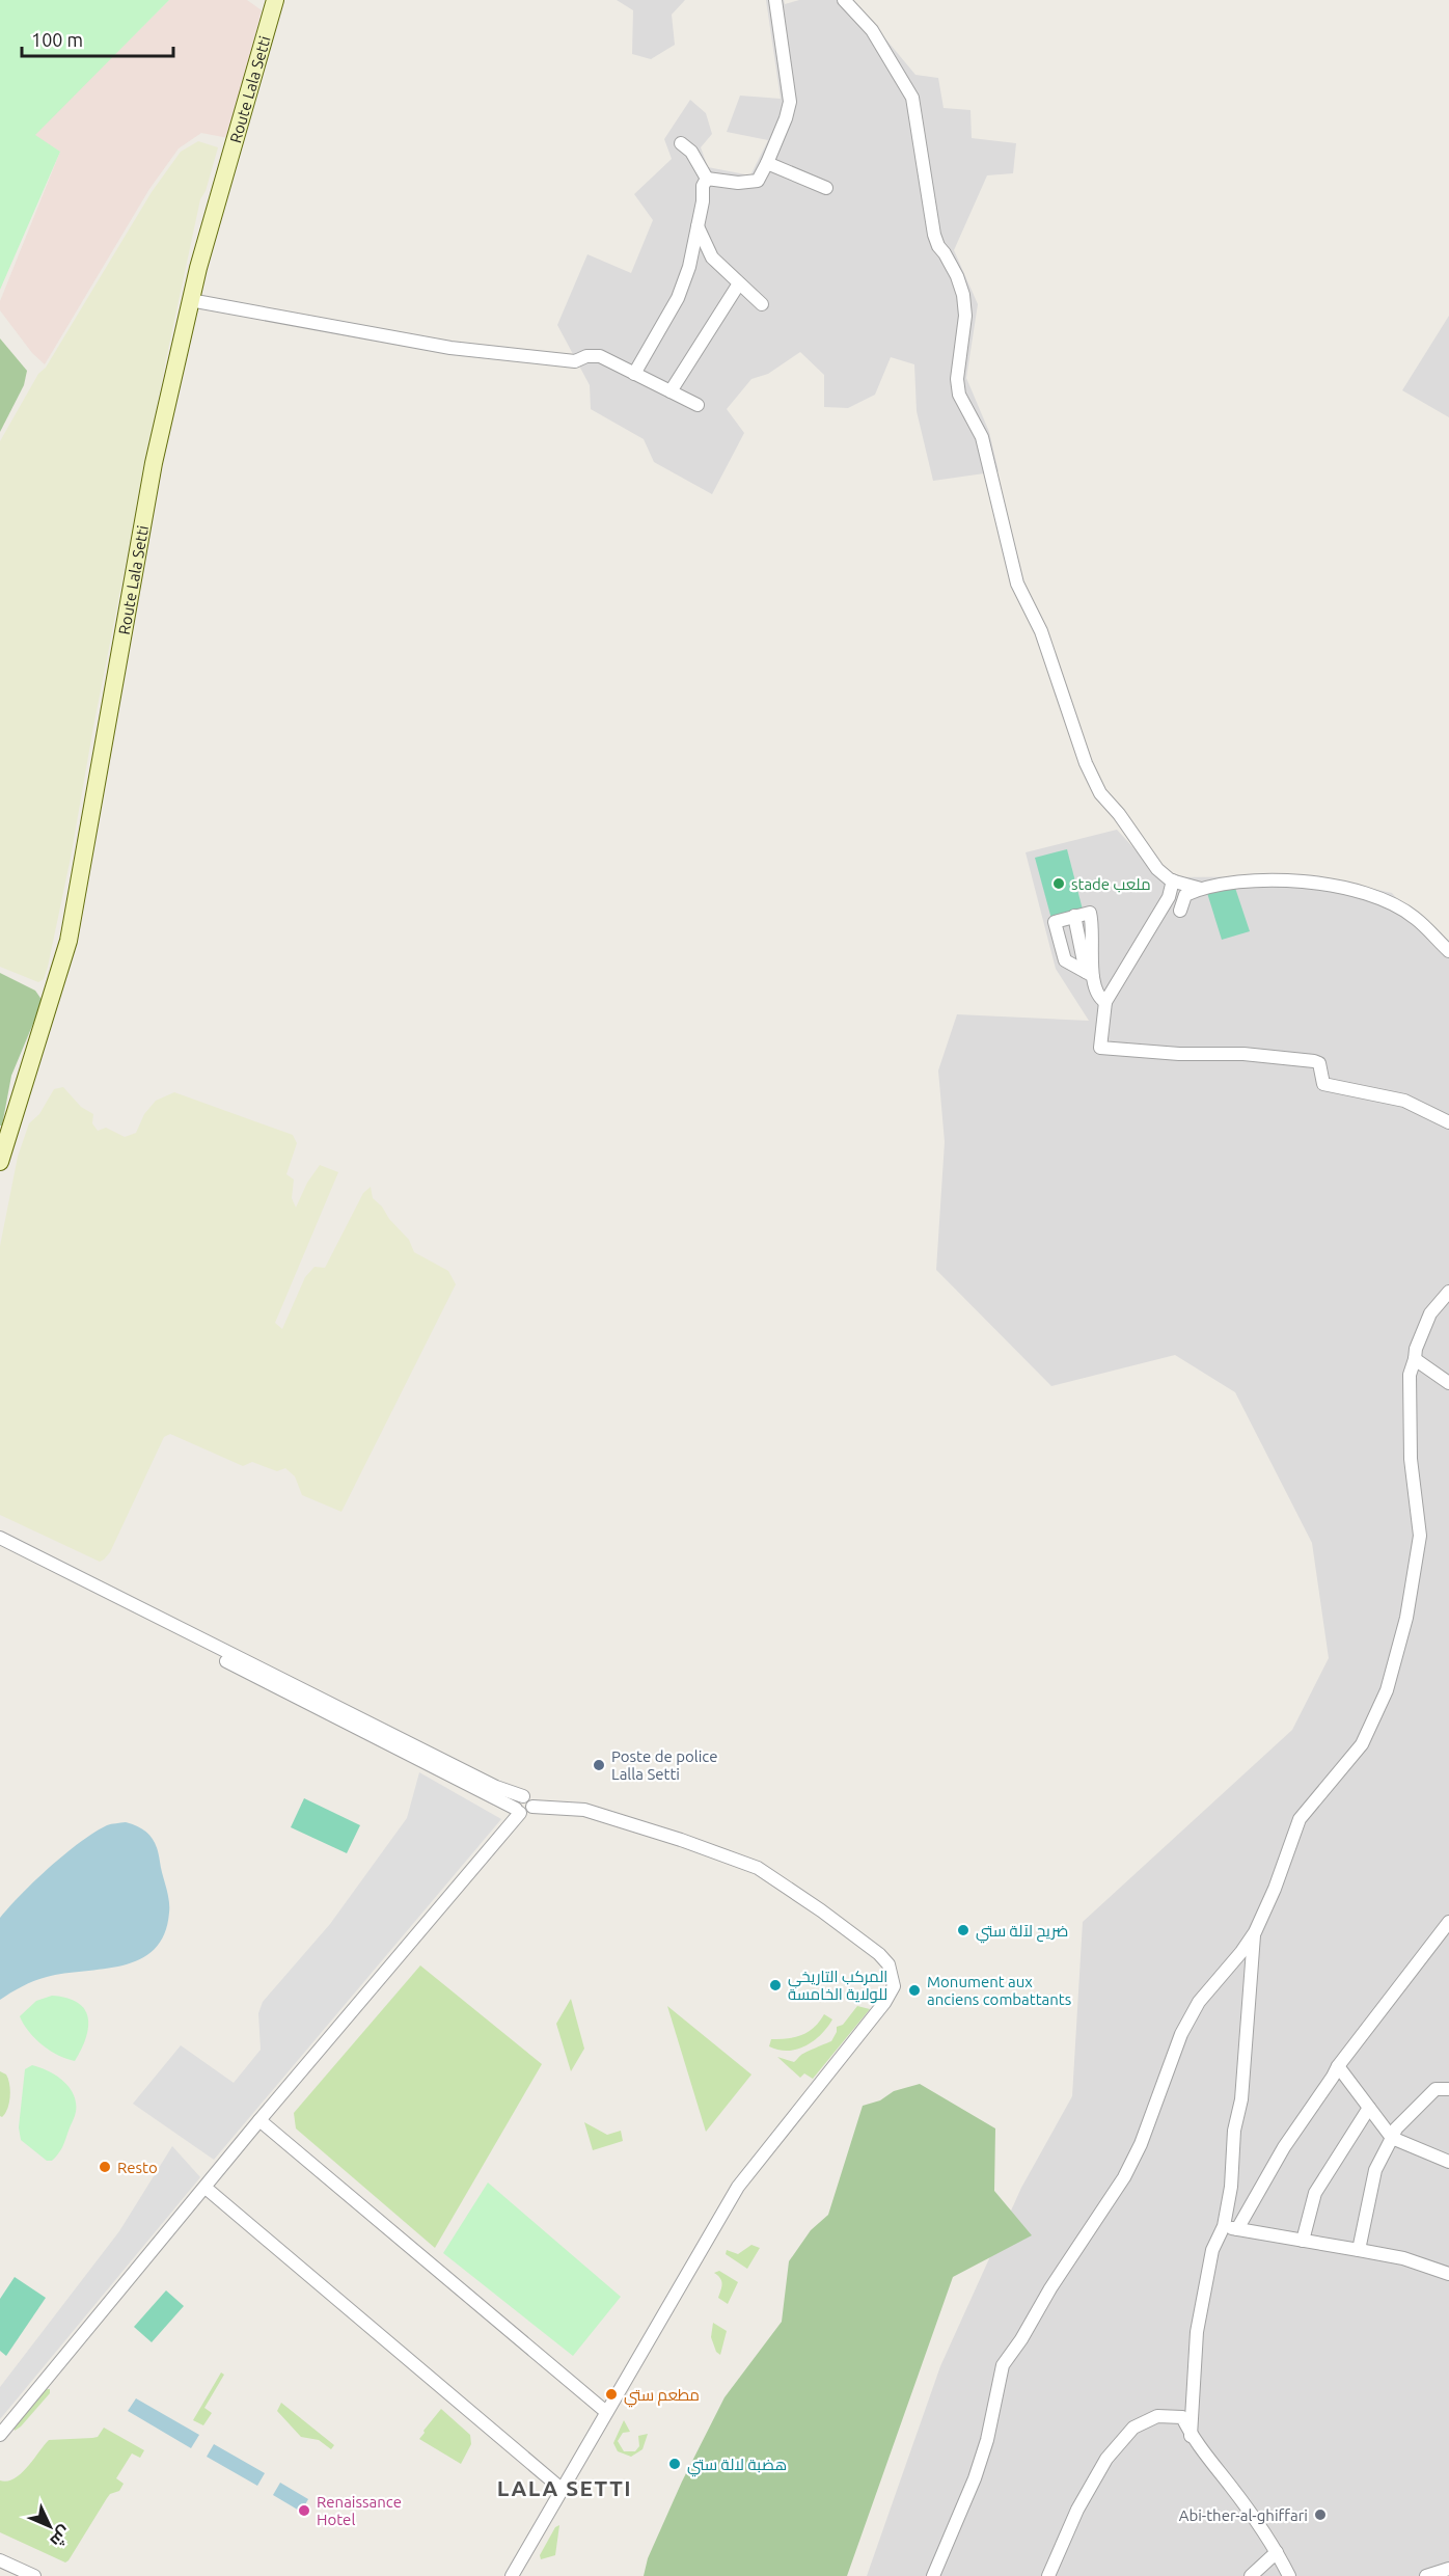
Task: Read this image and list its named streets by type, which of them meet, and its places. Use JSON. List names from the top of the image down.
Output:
{
  "streets": {
    "main road": ["Route Lala Setti"]
  },
  "districts": ["LALA SETTI"],
  "places": [
    "stade ملعب",
    "Poste de police Lalla Setti",
    "ضريح لآلة ستي",
    "المركب التاريخي للولاية الخامسة",
    "Monument aux anciens combattants",
    "Resto",
    "مطعم ستي",
    "هضبة لالة ستي",
    "Renaissance Hotel",
    "Abi-ther-al-ghiffari"
  ],
  "scale_bar": "100 m",
  "north": "bottom right"
}
